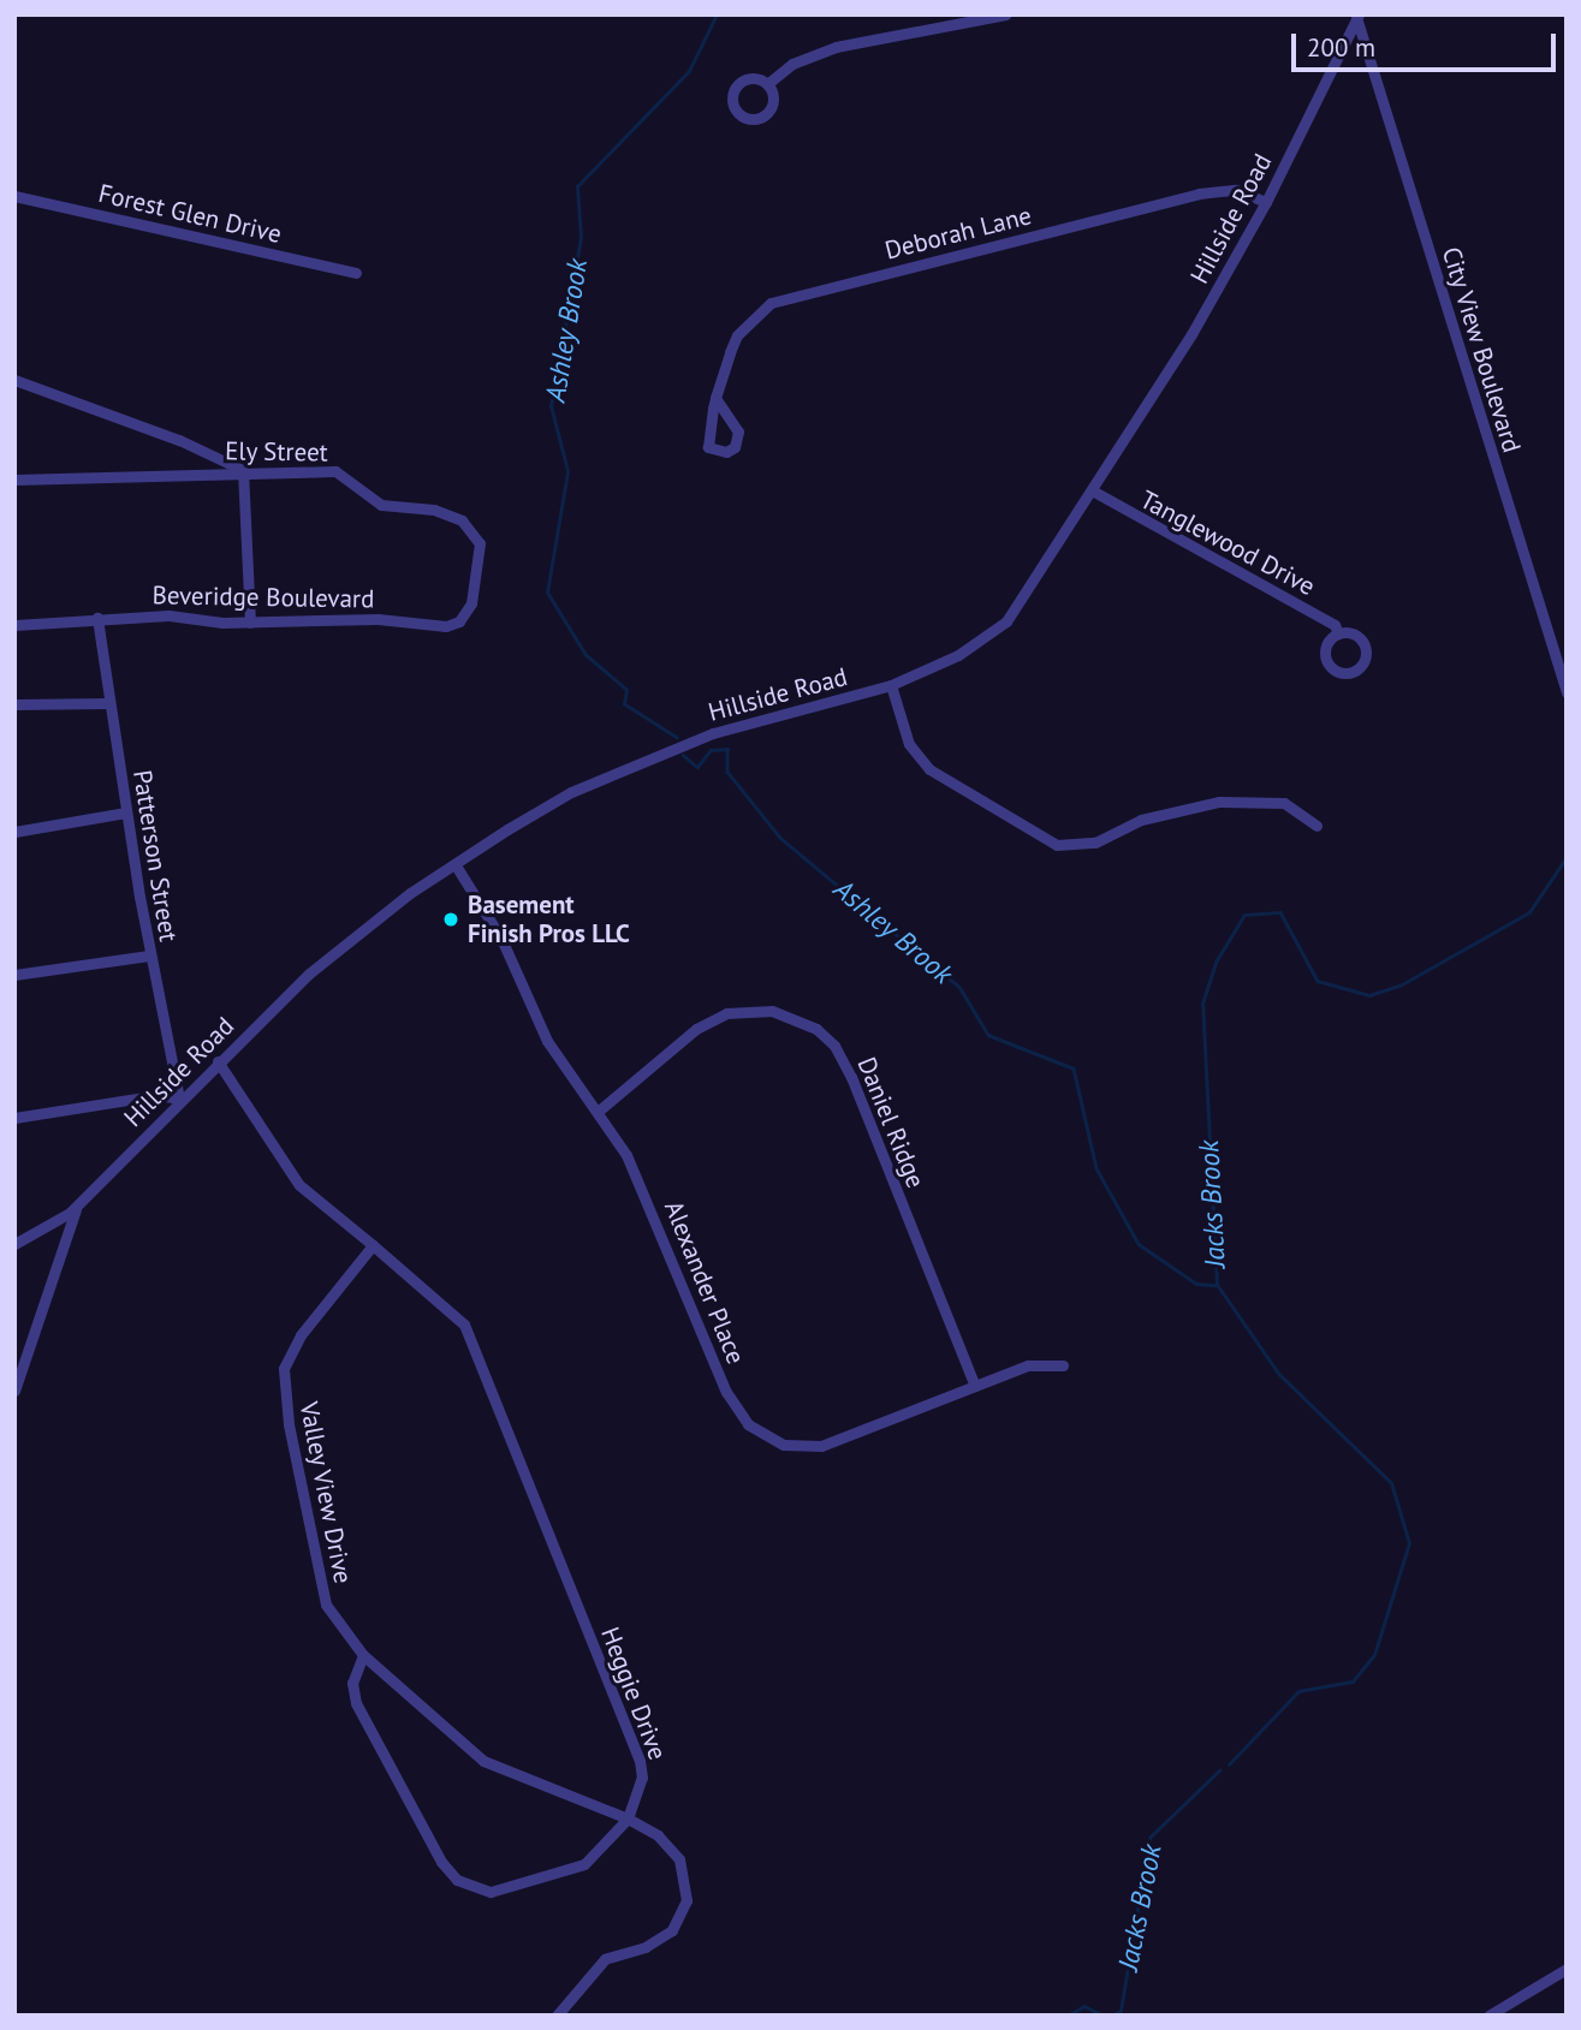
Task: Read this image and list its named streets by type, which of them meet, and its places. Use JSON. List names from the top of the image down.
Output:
{
  "streets": {
    "street": [
      "Forest Glen Drive",
      "Hillside Road",
      "Deborah Lane",
      "City View Boulevard",
      "Ely Street",
      "Tanglewood Drive",
      "Beveridge Boulevard",
      "Patterson Street",
      "Daniel Ridge",
      "Alexander Place",
      "Valley View Drive",
      "Heggie Drive"
    ]
  },
  "crossings": [
    ["Hillside Road", "Deborah Lane"],
    ["Hillside Road", "City View Boulevard"],
    ["Hillside Road", "Tanglewood Drive"],
    ["Hillside Road", "Patterson Street"],
    ["Hillside Road", "Alexander Place"],
    ["Ely Street", "Beveridge Boulevard"],
    ["Beveridge Boulevard", "Patterson Street"],
    ["Daniel Ridge", "Alexander Place"],
    ["Valley View Drive", "Heggie Drive"]
  ],
  "water": ["Ashley Brook", "Jacks Brook"],
  "places": ["Basement Finish Pros LLC"],
  "scale_bar": "200 m"
}
